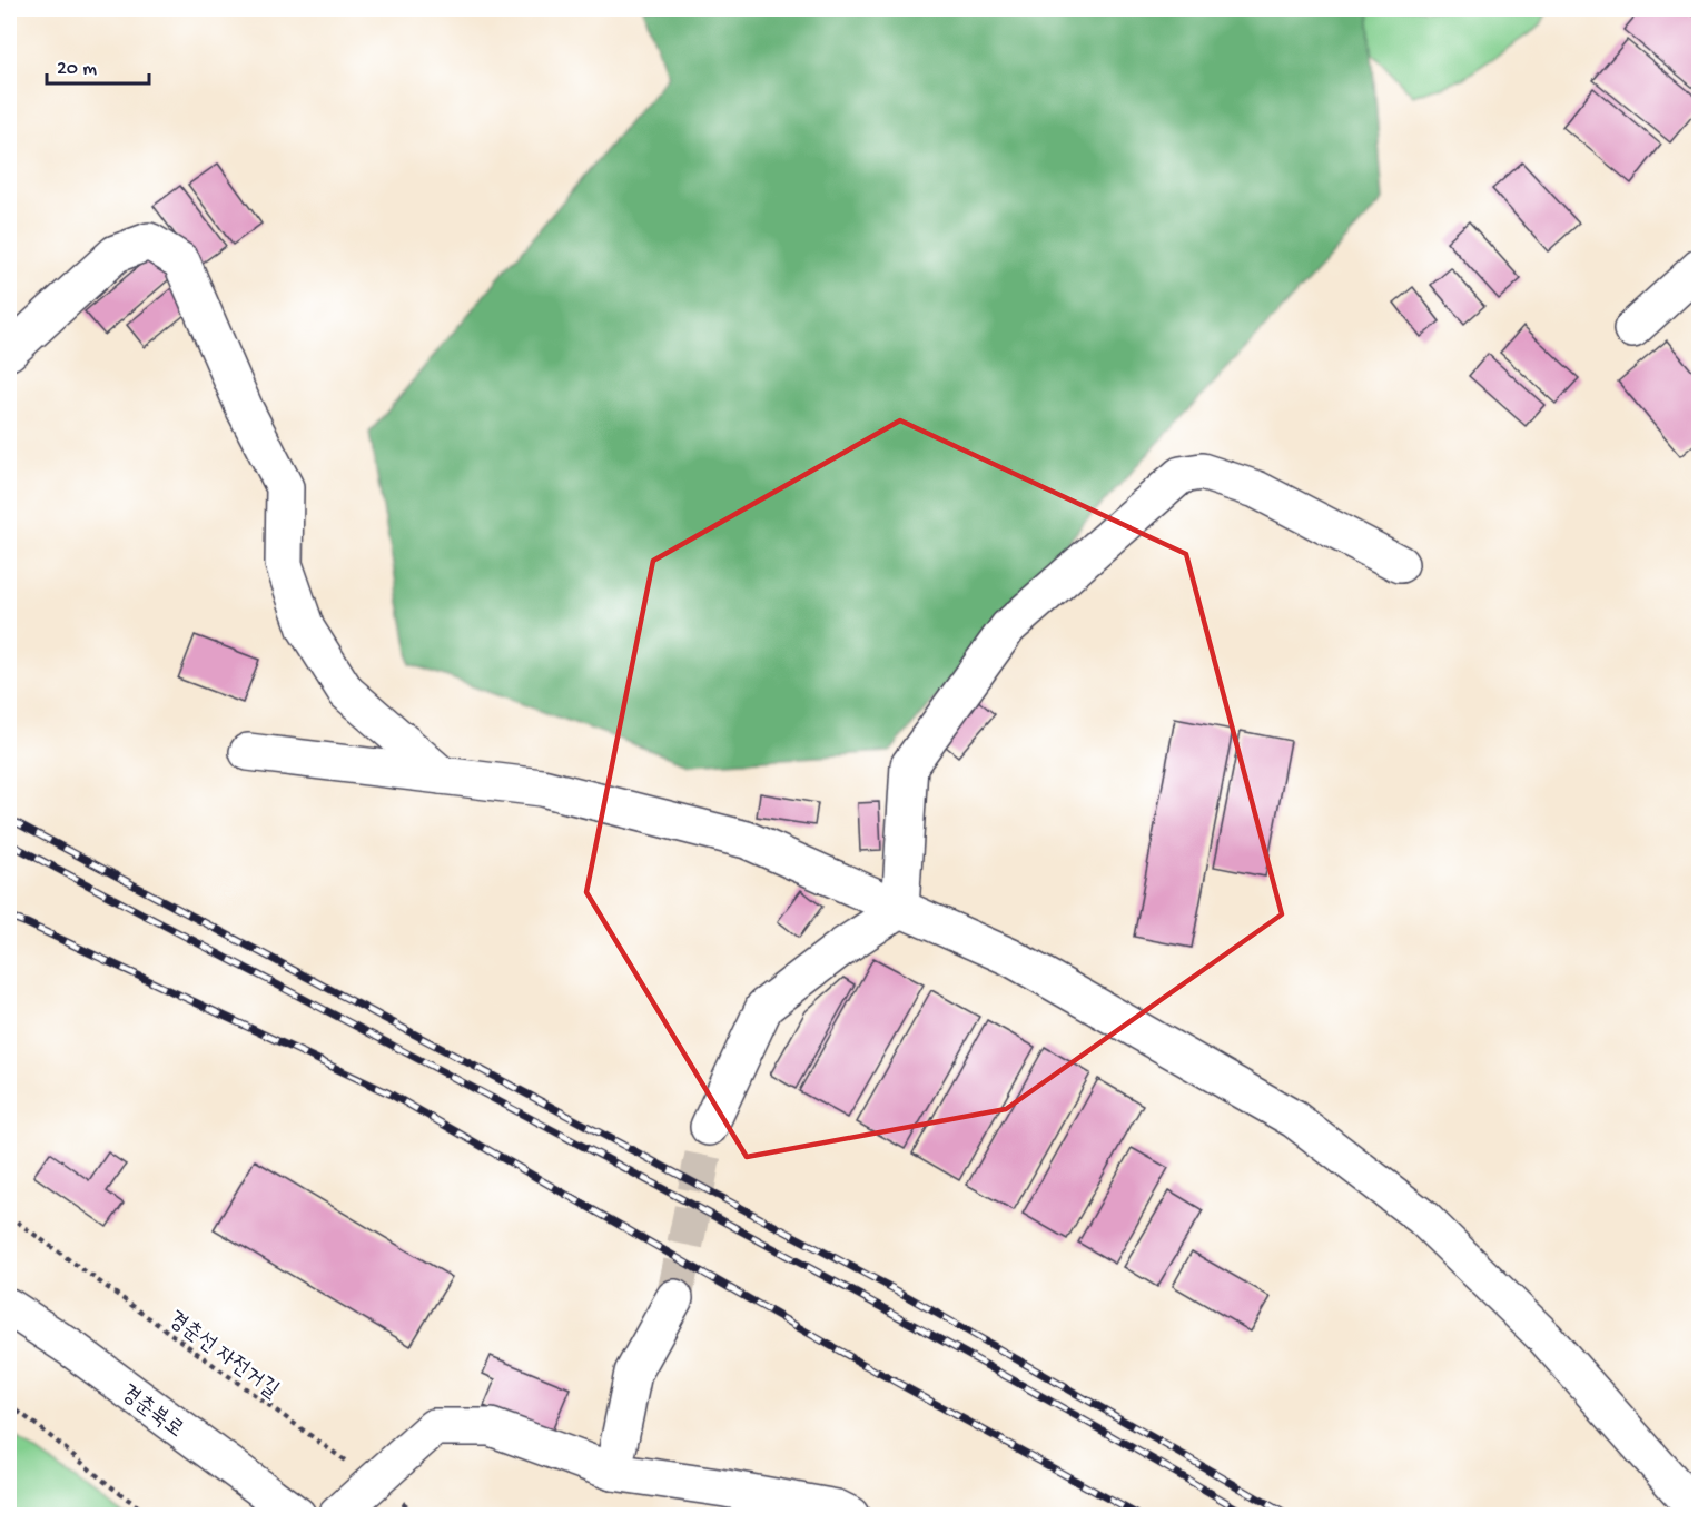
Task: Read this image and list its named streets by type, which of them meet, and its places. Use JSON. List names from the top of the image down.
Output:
{
  "streets": {
    "street": ["경춘북로"],
    "path": ["경춘선 자전거길"]
  },
  "scale_bar": "20 m"
}
